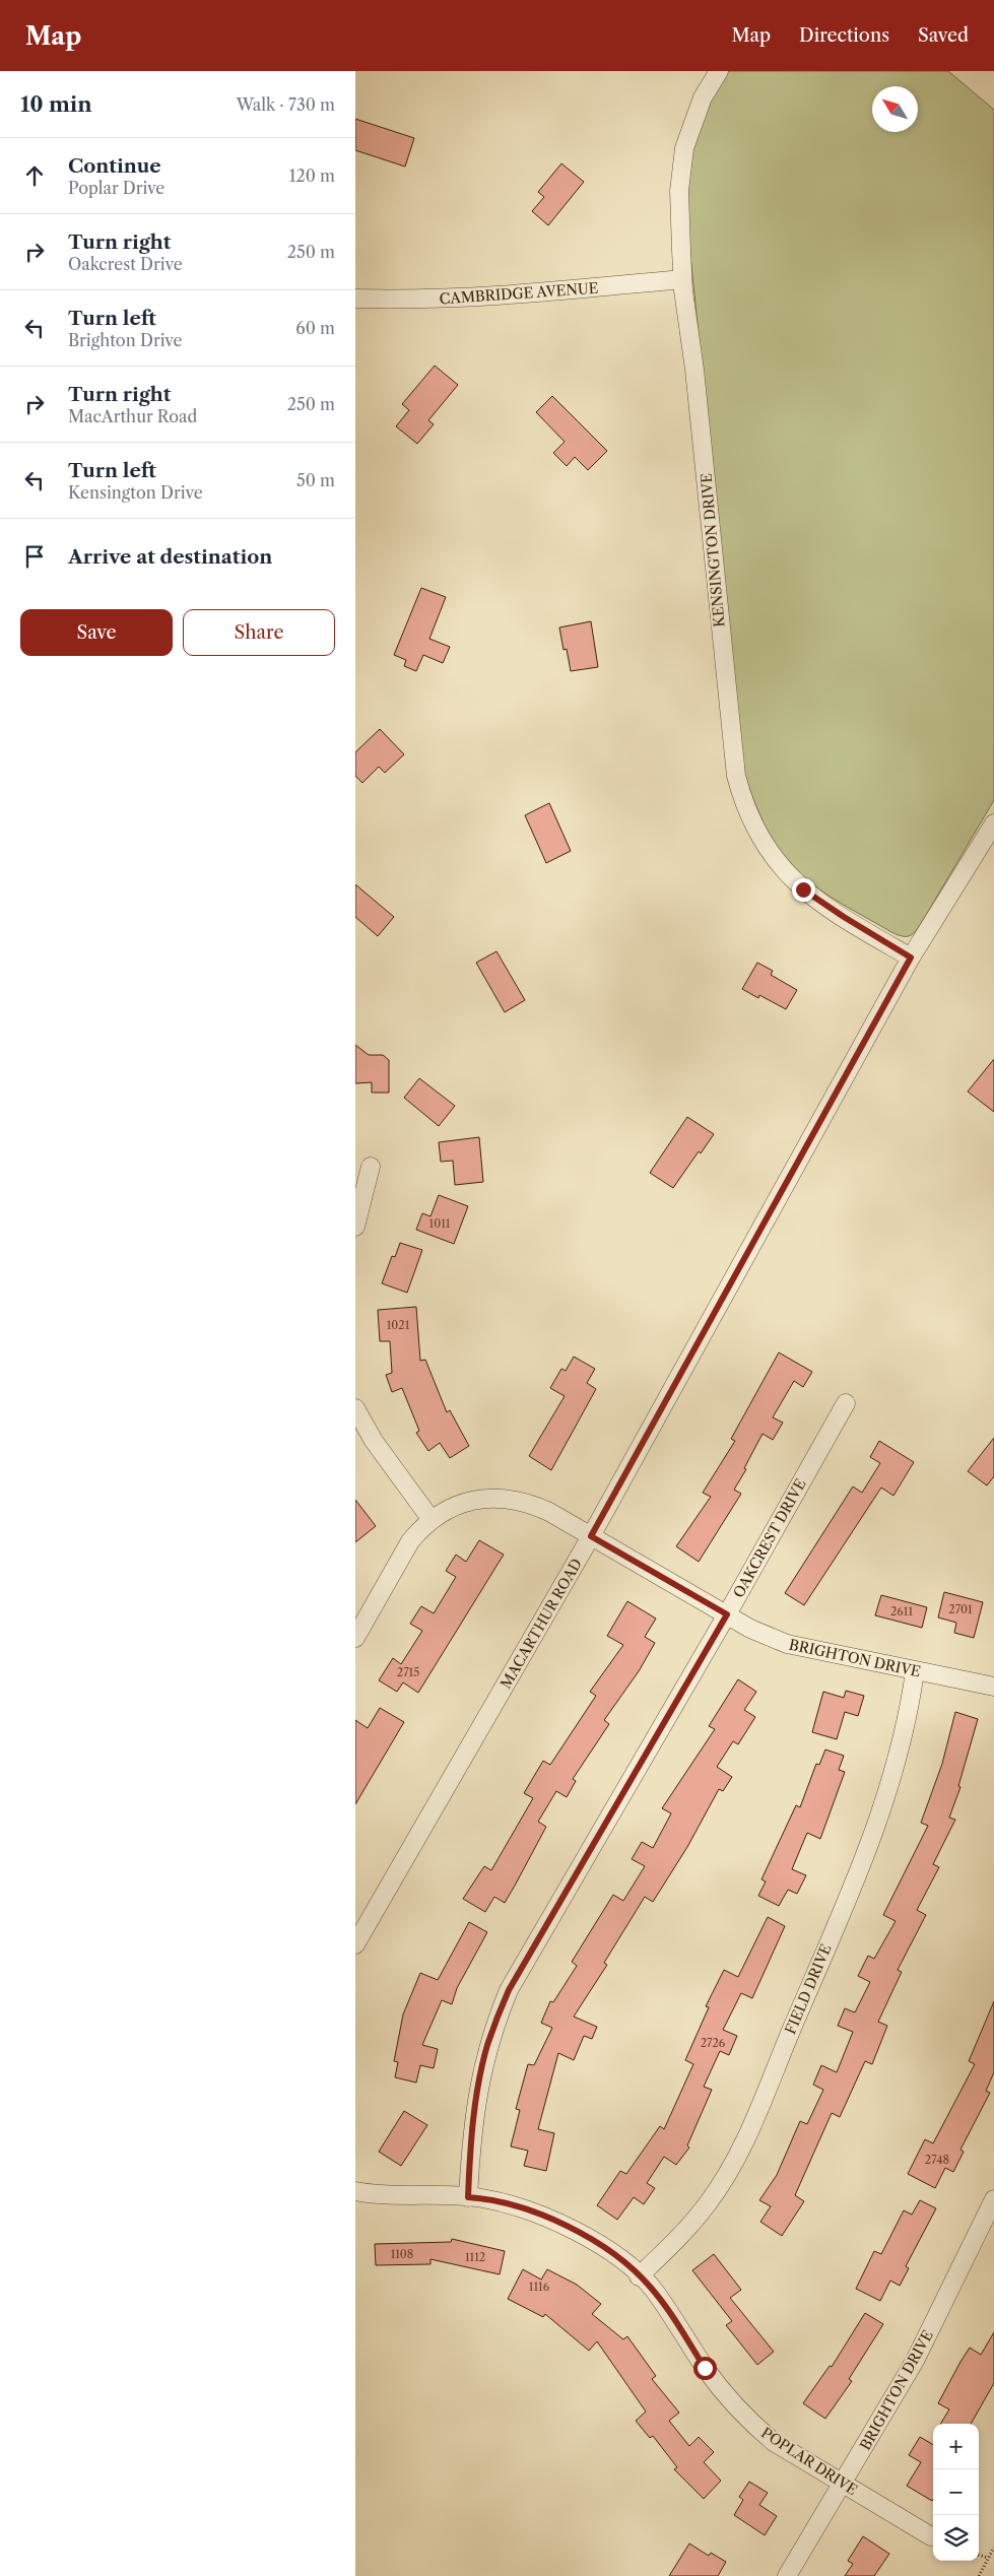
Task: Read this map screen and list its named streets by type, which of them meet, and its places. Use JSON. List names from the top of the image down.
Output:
{
  "streets": {
    "street": [
      "CAMBRIDGE AVENUE",
      "KENSINGTON DRIVE",
      "OAKCREST DRIVE",
      "MACARTHUR ROAD",
      "BRIGHTON DRIVE",
      "FIELD DRIVE",
      "POPLAR DRIVE"
    ]
  },
  "crossings": [
    ["CAMBRIDGE AVENUE", "KENSINGTON DRIVE"],
    ["KENSINGTON DRIVE", "MACARTHUR ROAD"],
    ["OAKCREST DRIVE", "BRIGHTON DRIVE"],
    ["OAKCREST DRIVE", "POPLAR DRIVE"],
    ["MACARTHUR ROAD", "BRIGHTON DRIVE"],
    ["BRIGHTON DRIVE", "FIELD DRIVE"],
    ["BRIGHTON DRIVE", "POPLAR DRIVE"],
    ["FIELD DRIVE", "POPLAR DRIVE"]
  ],
  "house_numbers": [
    "1011",
    "1021",
    "2701",
    "2611",
    "2715",
    "2726",
    "2748",
    "1108",
    "1112",
    "1116"
  ],
  "north": "top left",
  "page": {
    "header": "Map",
    "nav": ["Map", "Directions", "Saved"],
    "heading": ["10 min", "Walk · 730 m"],
    "list": [
      ["Continue", "Poplar Drive", "120 m"],
      ["Turn right", "Oakcrest Drive", "250 m"],
      ["Turn left", "Brighton Drive", "60 m"],
      ["Turn right", "MacArthur Road", "250 m"],
      ["Turn left", "Kensington Drive", "50 m"],
      "Arrive at destination"
    ],
    "buttons": ["Save", "Share"],
    "map_buttons": ["+", "−"]
  }
}
